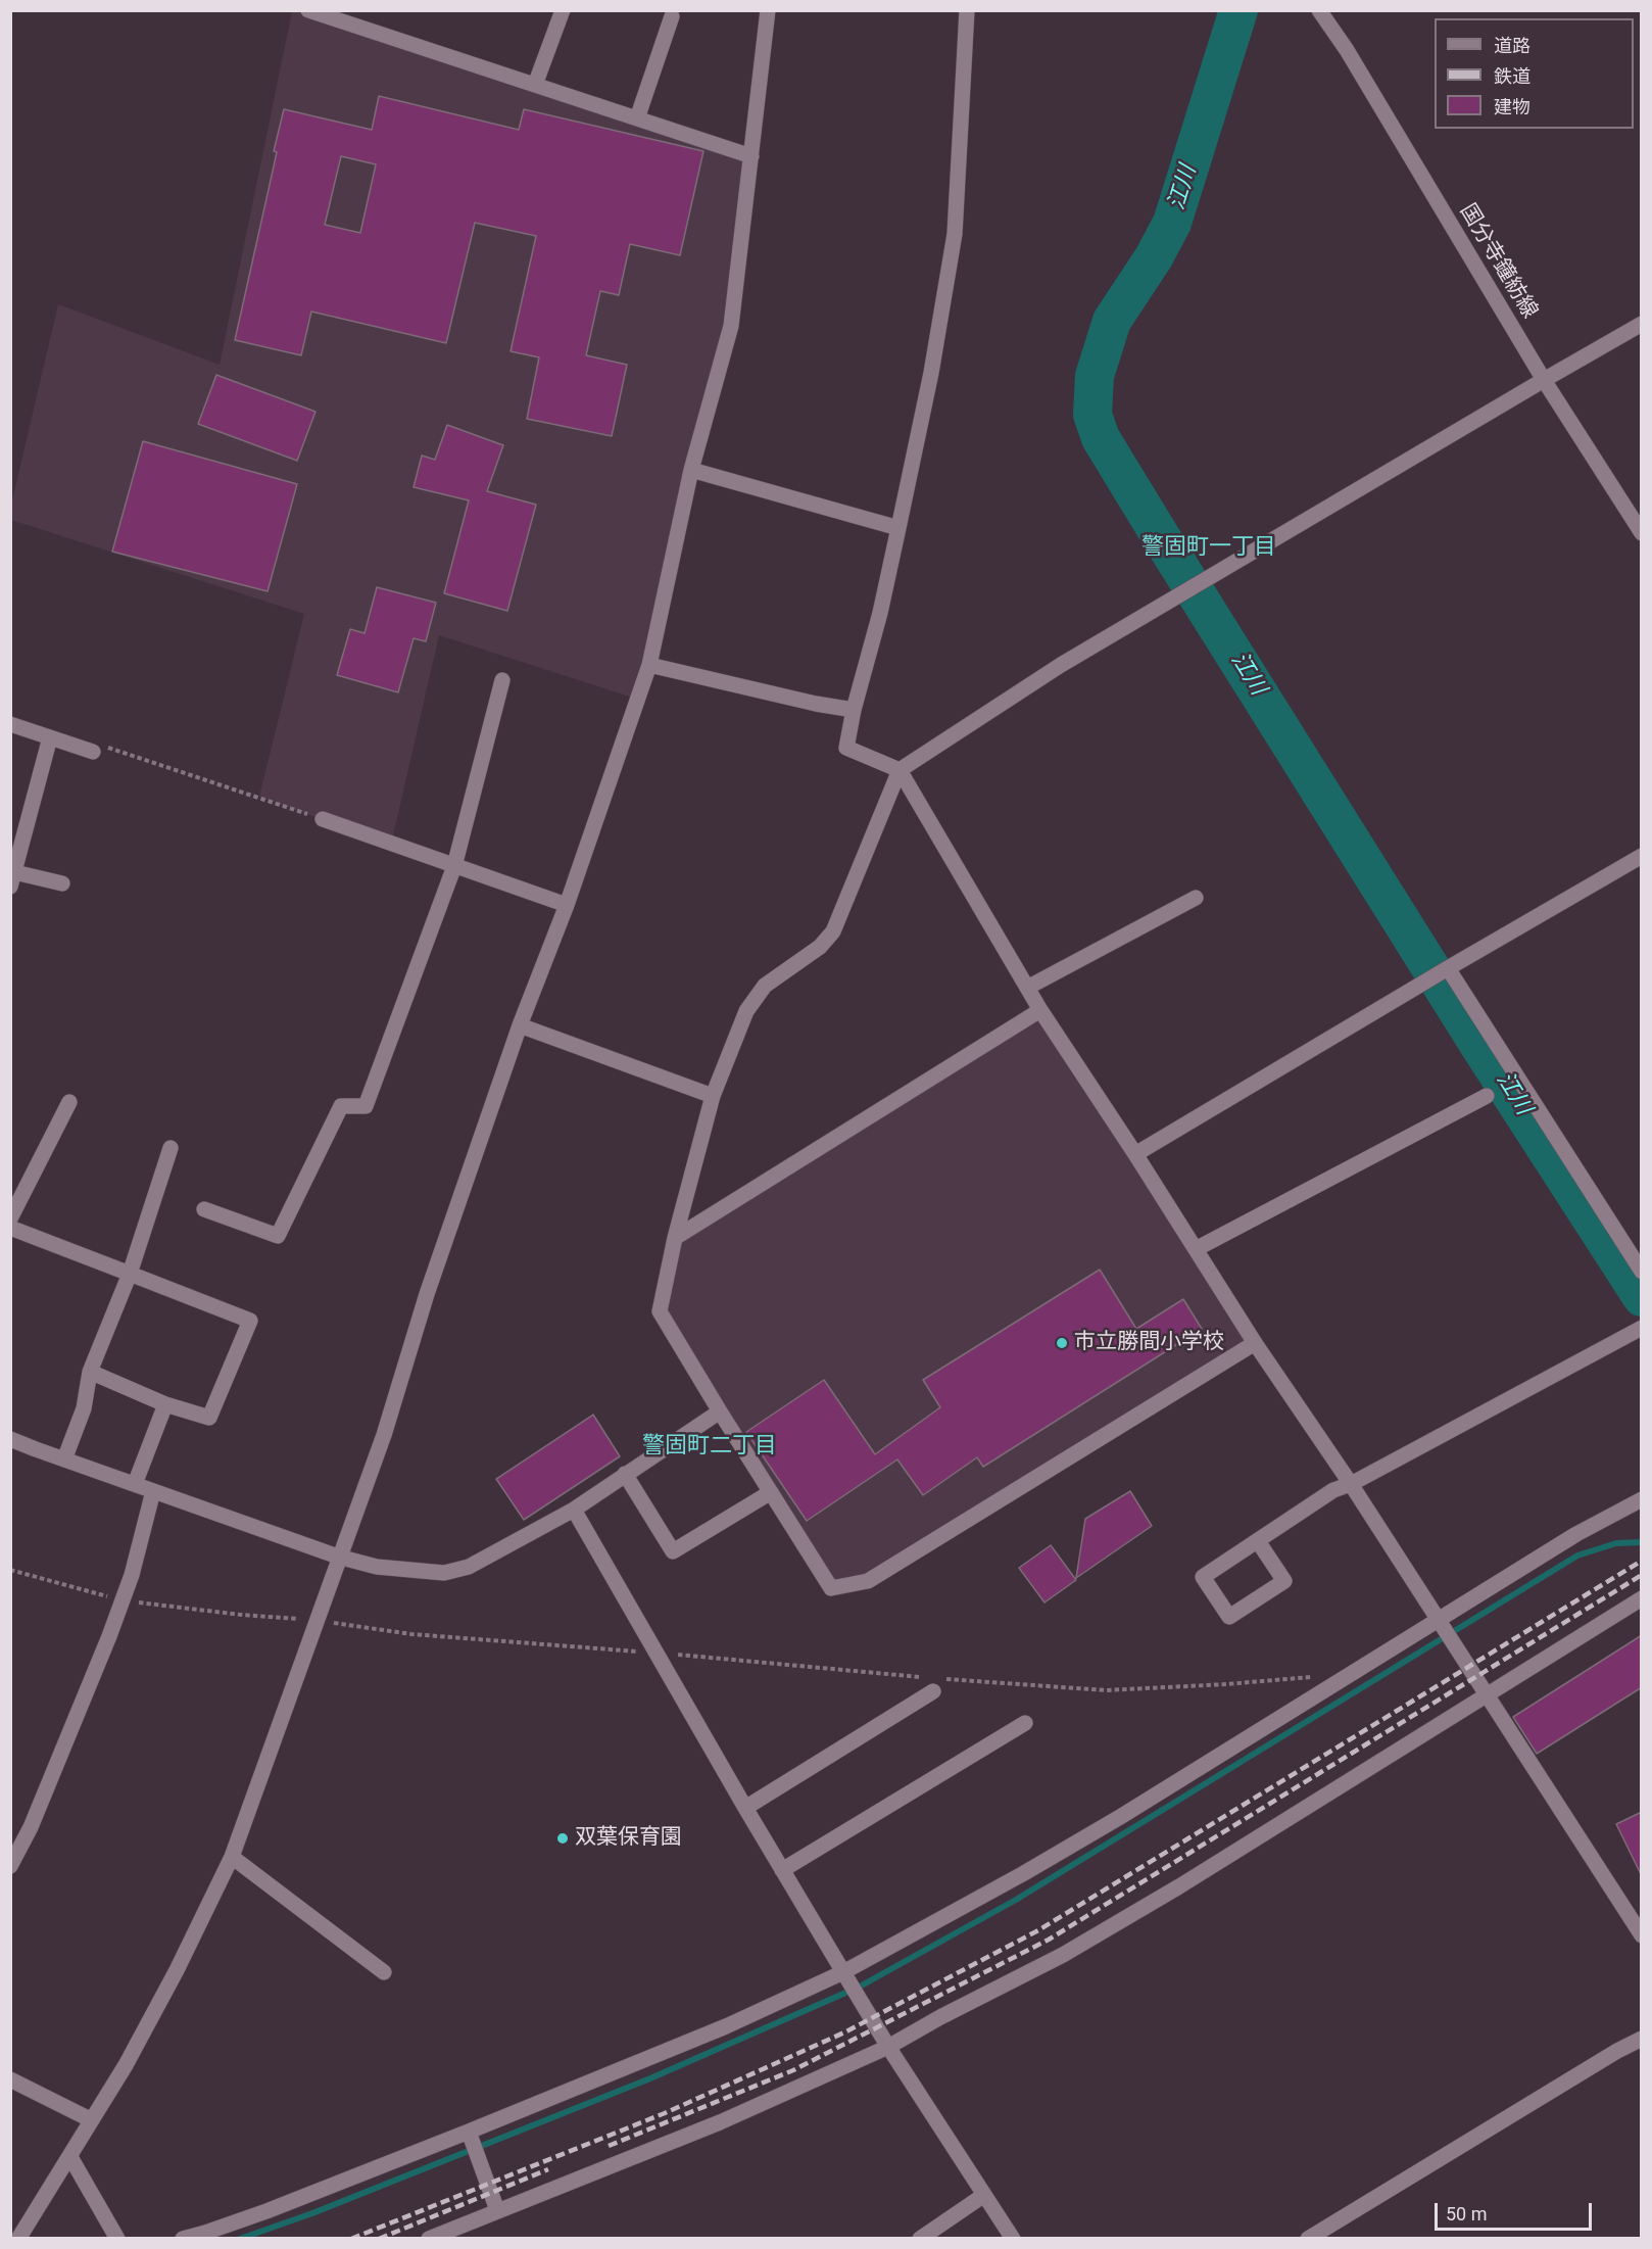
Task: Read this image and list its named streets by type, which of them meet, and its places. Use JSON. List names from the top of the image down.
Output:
{
  "streets": {
    "street": ["国分寺鐘紡線"]
  },
  "districts": ["警固町一丁目", "警固町二丁目"],
  "water": ["江川"],
  "places": ["市立勝間小学校", "双葉保育園"],
  "legend": ["道路", "鉄道", "建物"],
  "scale_bar": "50 m"
}
